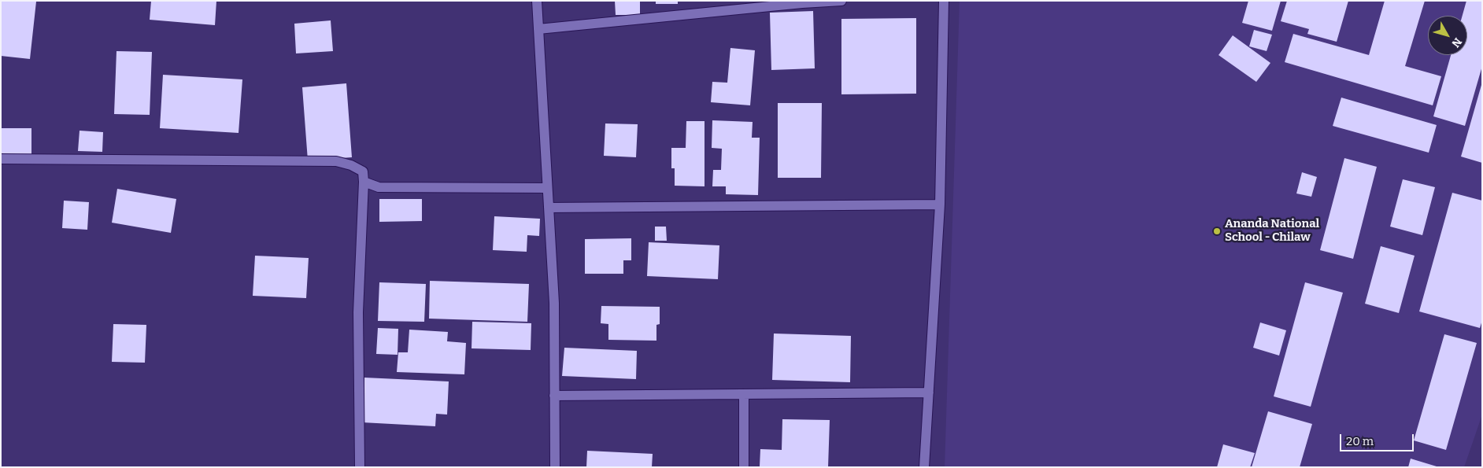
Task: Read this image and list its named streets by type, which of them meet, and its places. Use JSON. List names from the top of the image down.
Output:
{
  "places": ["Ananda National School - Chilaw"],
  "scale_bar": "20 m",
  "north": "bottom right"
}
